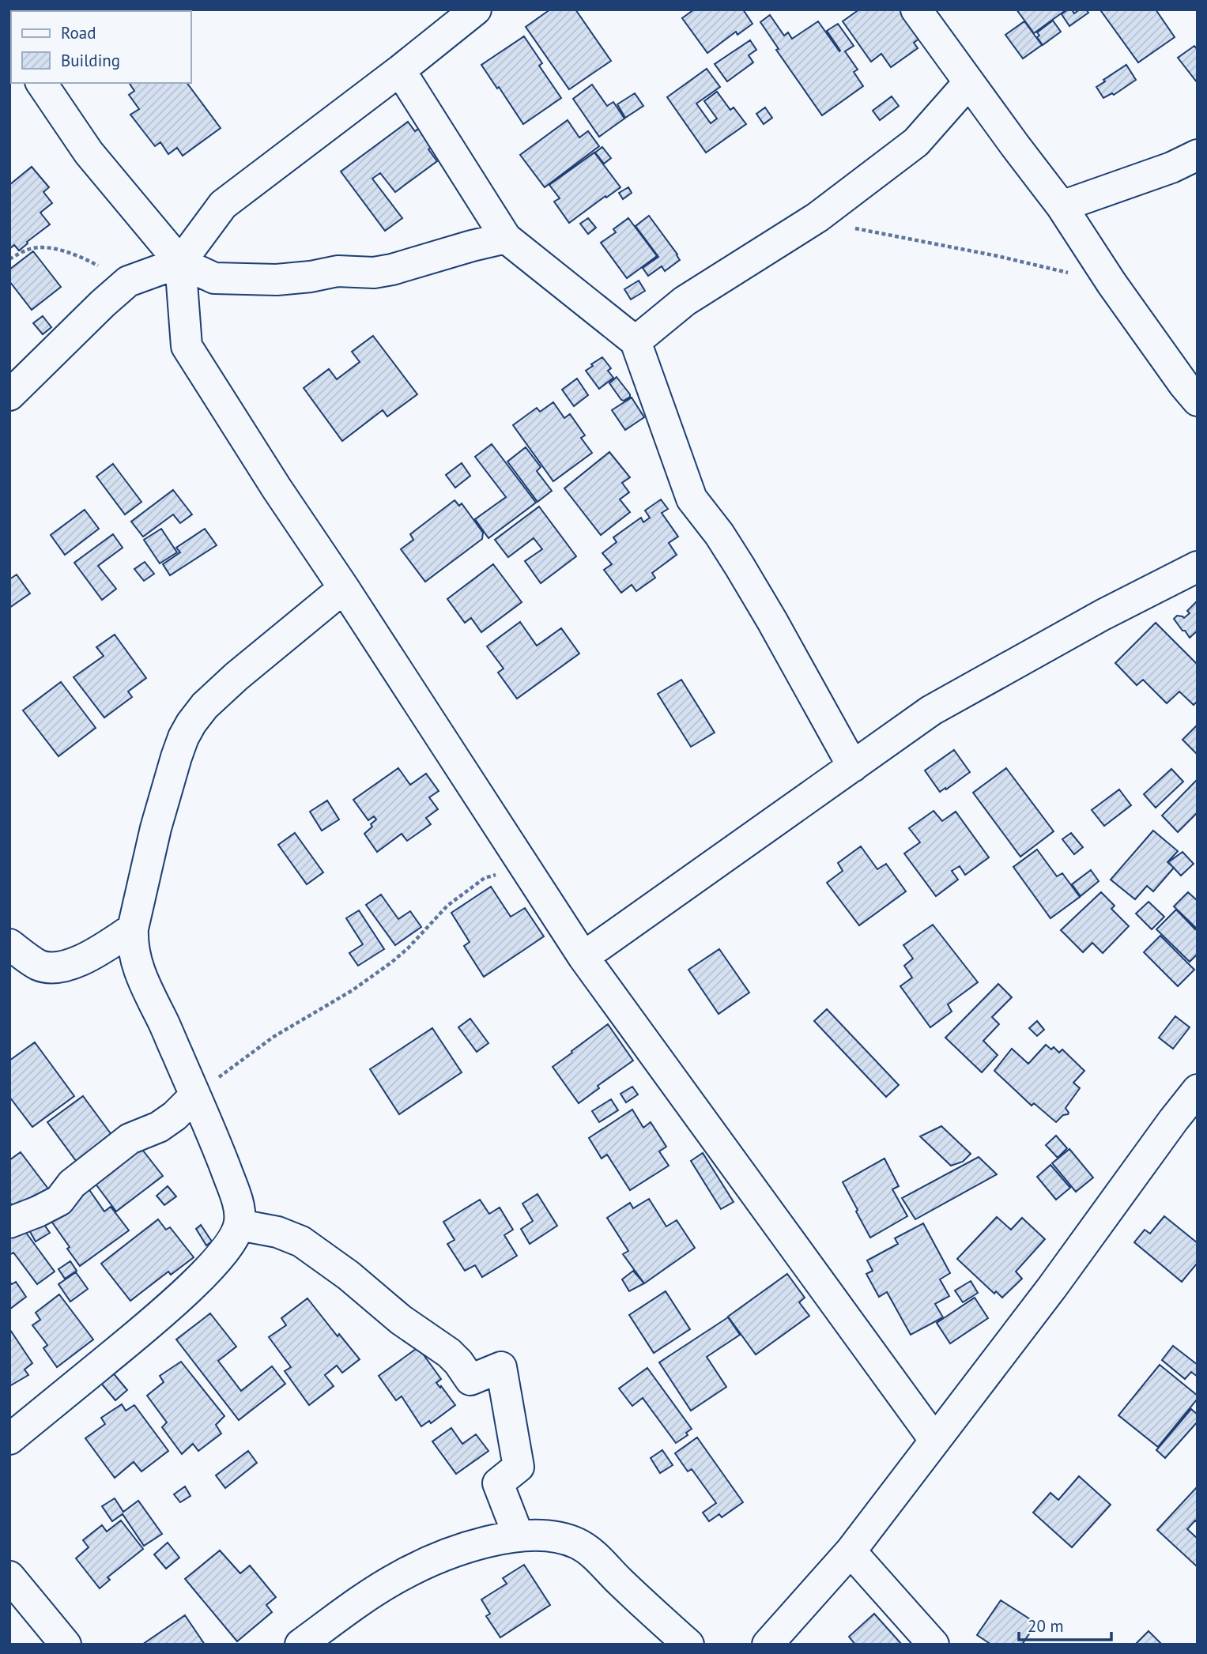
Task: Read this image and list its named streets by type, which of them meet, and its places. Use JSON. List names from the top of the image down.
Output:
{
  "legend": ["Road", "Building"],
  "scale_bar": "20 m"
}
